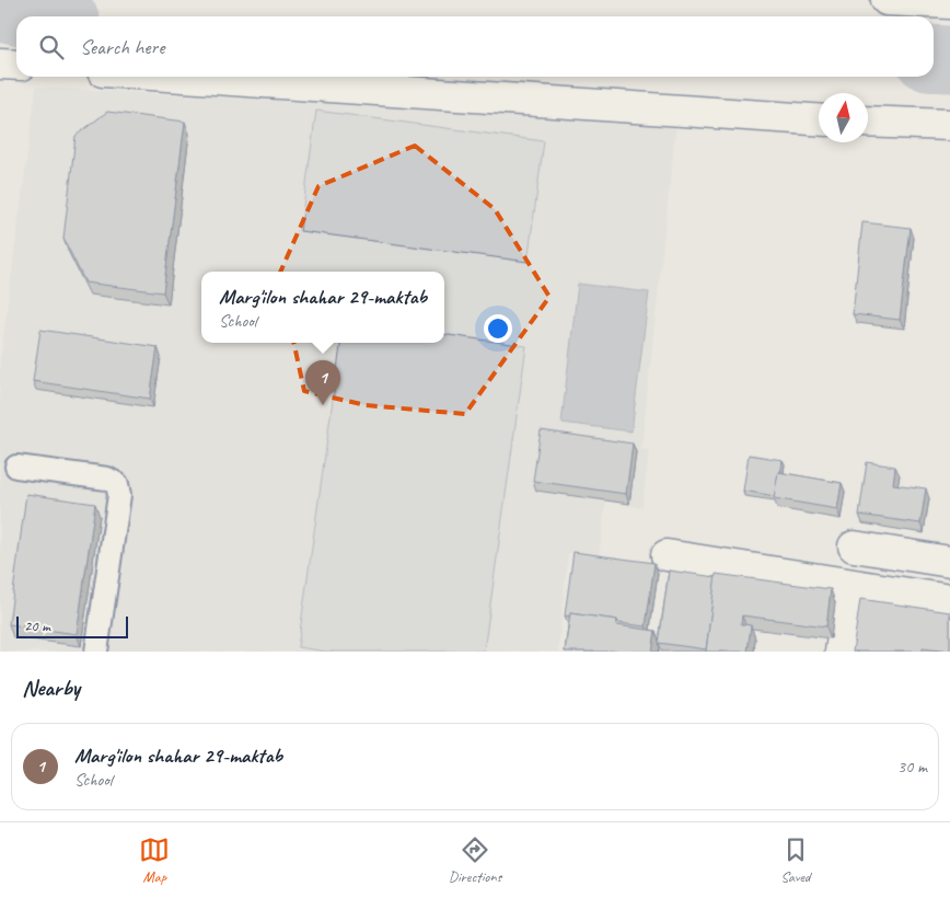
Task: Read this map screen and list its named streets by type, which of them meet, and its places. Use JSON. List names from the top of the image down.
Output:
{
  "scale_bar": "20 m",
  "north": "top",
  "page": {
    "search": "Search here",
    "popup": ["Marg'ilon shahar 29-maktab", "School"],
    "pins": "1",
    "scale": "20 m",
    "heading": "Nearby",
    "list": [
      {
        "mark": "1",
        "name": "Marg'ilon shahar 29-maktab",
        "note": "School",
        "value": "30 m"
      }
    ],
    "nav": ["Map", "Directions", "Saved"]
  }
}
